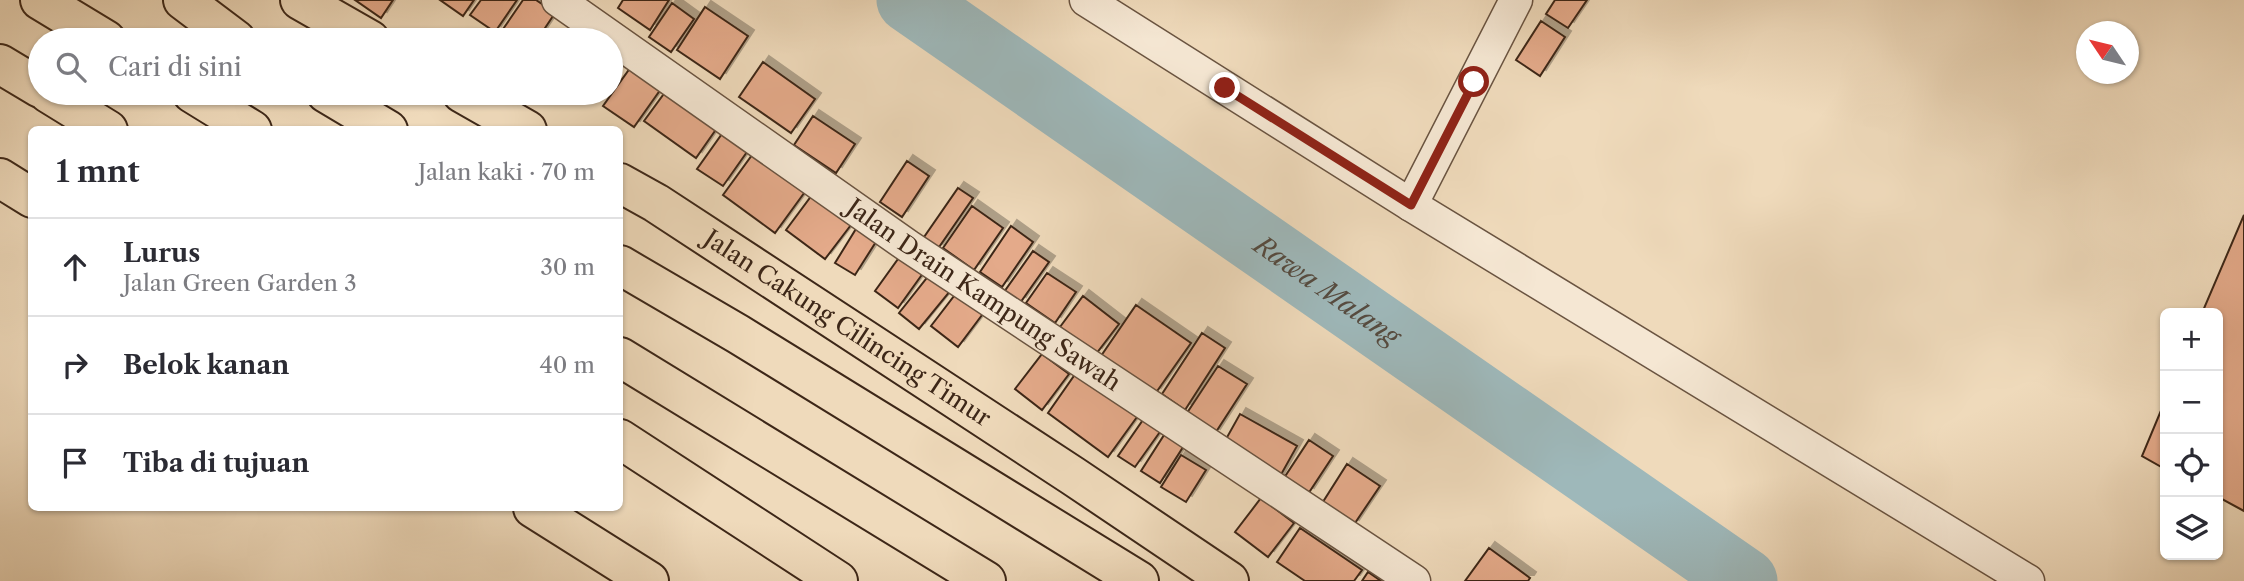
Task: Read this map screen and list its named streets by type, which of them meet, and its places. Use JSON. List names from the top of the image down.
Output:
{
  "streets": {
    "highway": ["Jalan Cakung Cilincing Timur"],
    "street": ["Jalan Drain Kampung Sawah"]
  },
  "water": ["Rawa Malang"],
  "north": "top left",
  "page": {
    "search": "Cari di sini",
    "heading": ["1 mnt", "Jalan kaki · 70 m"],
    "list": [
      ["Lurus", "Jalan Green Garden 3", "30 m"],
      ["Belok kanan", "40 m"],
      "Tiba di tujuan"
    ],
    "map_buttons": ["+", "−"]
  }
}
